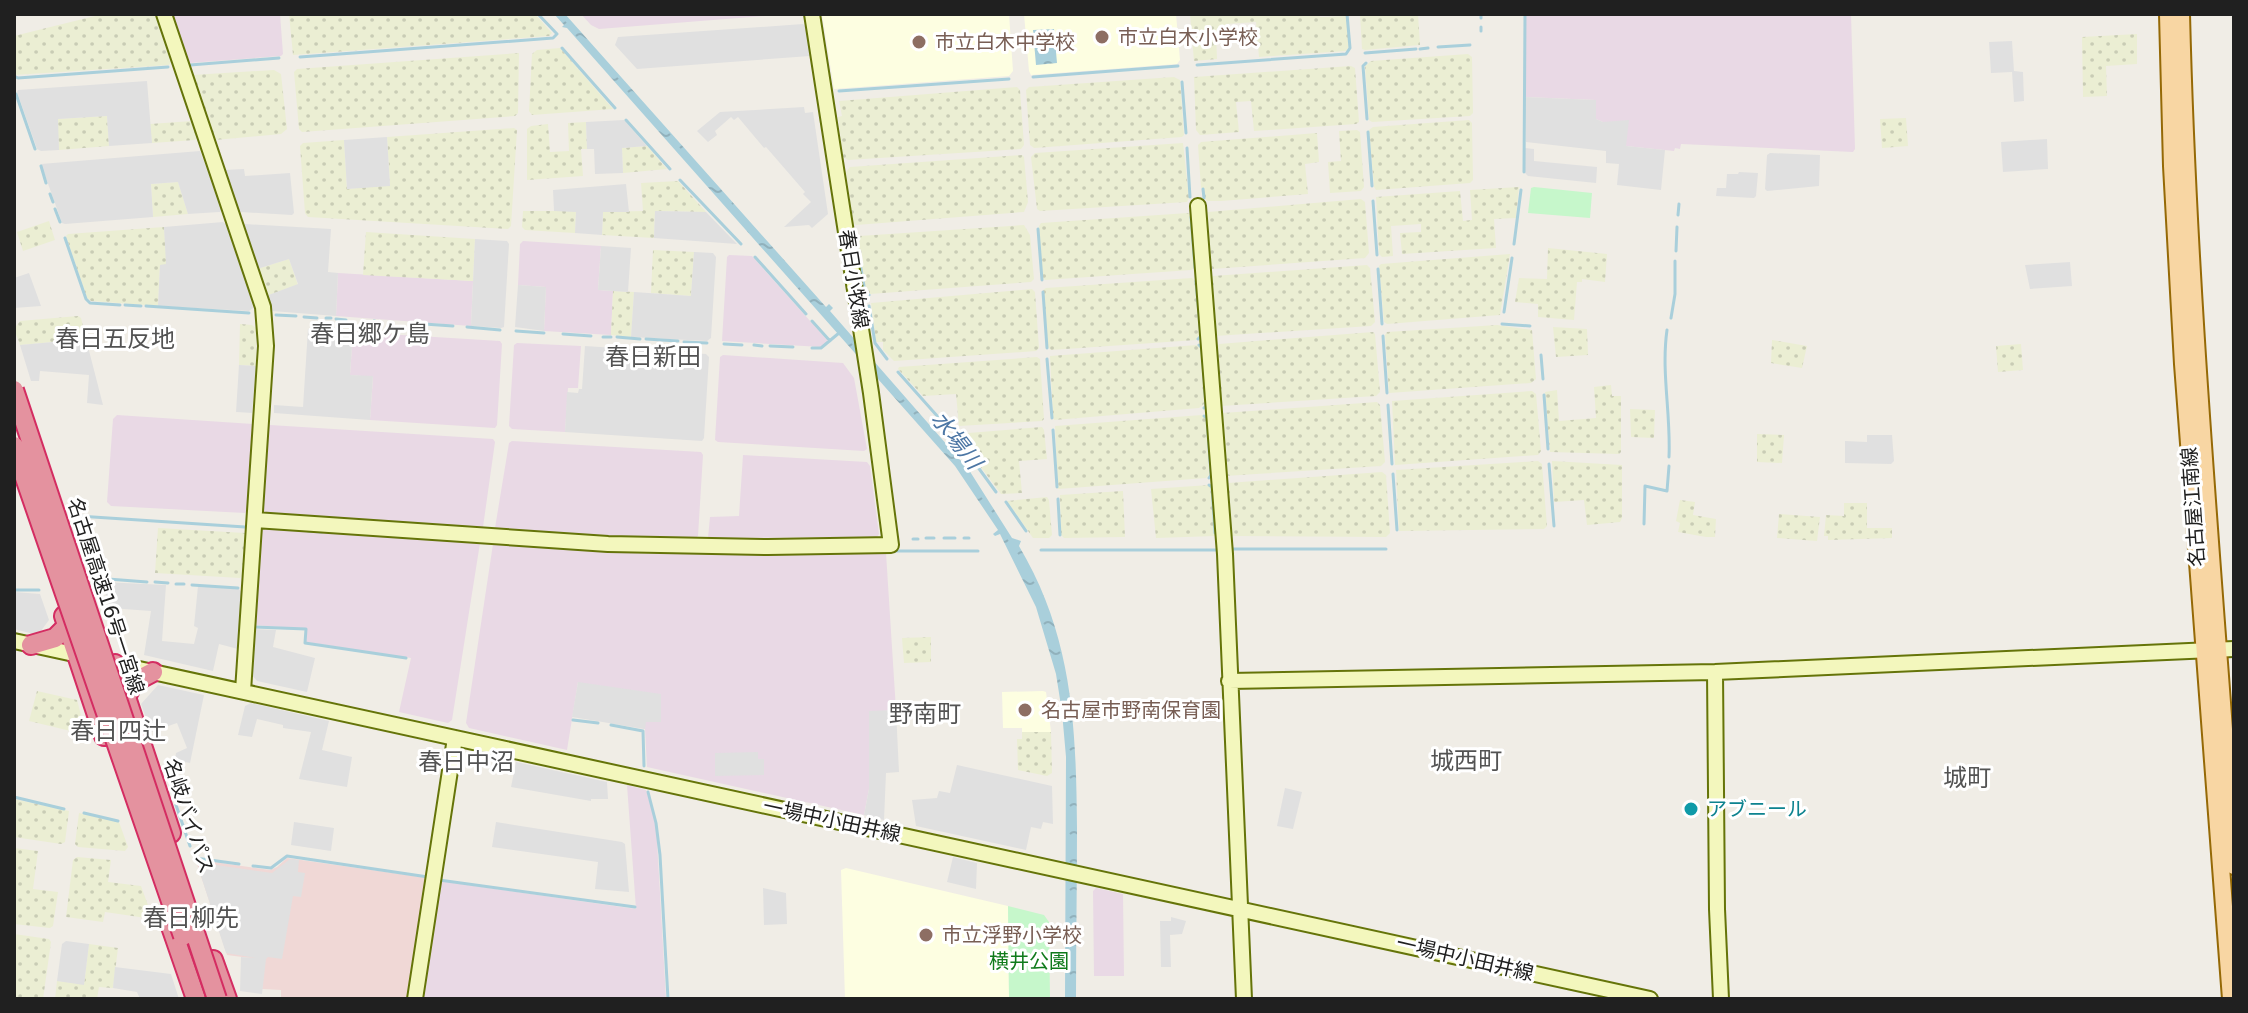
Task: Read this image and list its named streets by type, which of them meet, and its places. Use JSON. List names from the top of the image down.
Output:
{
  "streets": {
    "highway": ["名古屋高速16号一宮線", "名岐バイパス"],
    "main road": ["名古屋江南線"],
    "street": ["春日小牧線", "一場中小田井線"]
  },
  "crossings": [
    ["名岐バイパス", "一場中小田井線"]
  ],
  "districts": [
    "春日郷ケ島",
    "春日五反地",
    "春日新田",
    "野南町",
    "春日四辻",
    "城西町",
    "春日中沼",
    "城町",
    "春日柳先"
  ],
  "water": ["水場川"],
  "parks": ["横井公園"],
  "places": [
    "市立白木小学校",
    "市立白木中学校",
    "名古屋市野南保育園",
    "アブニール",
    "市立浮野小学校"
  ]
}
